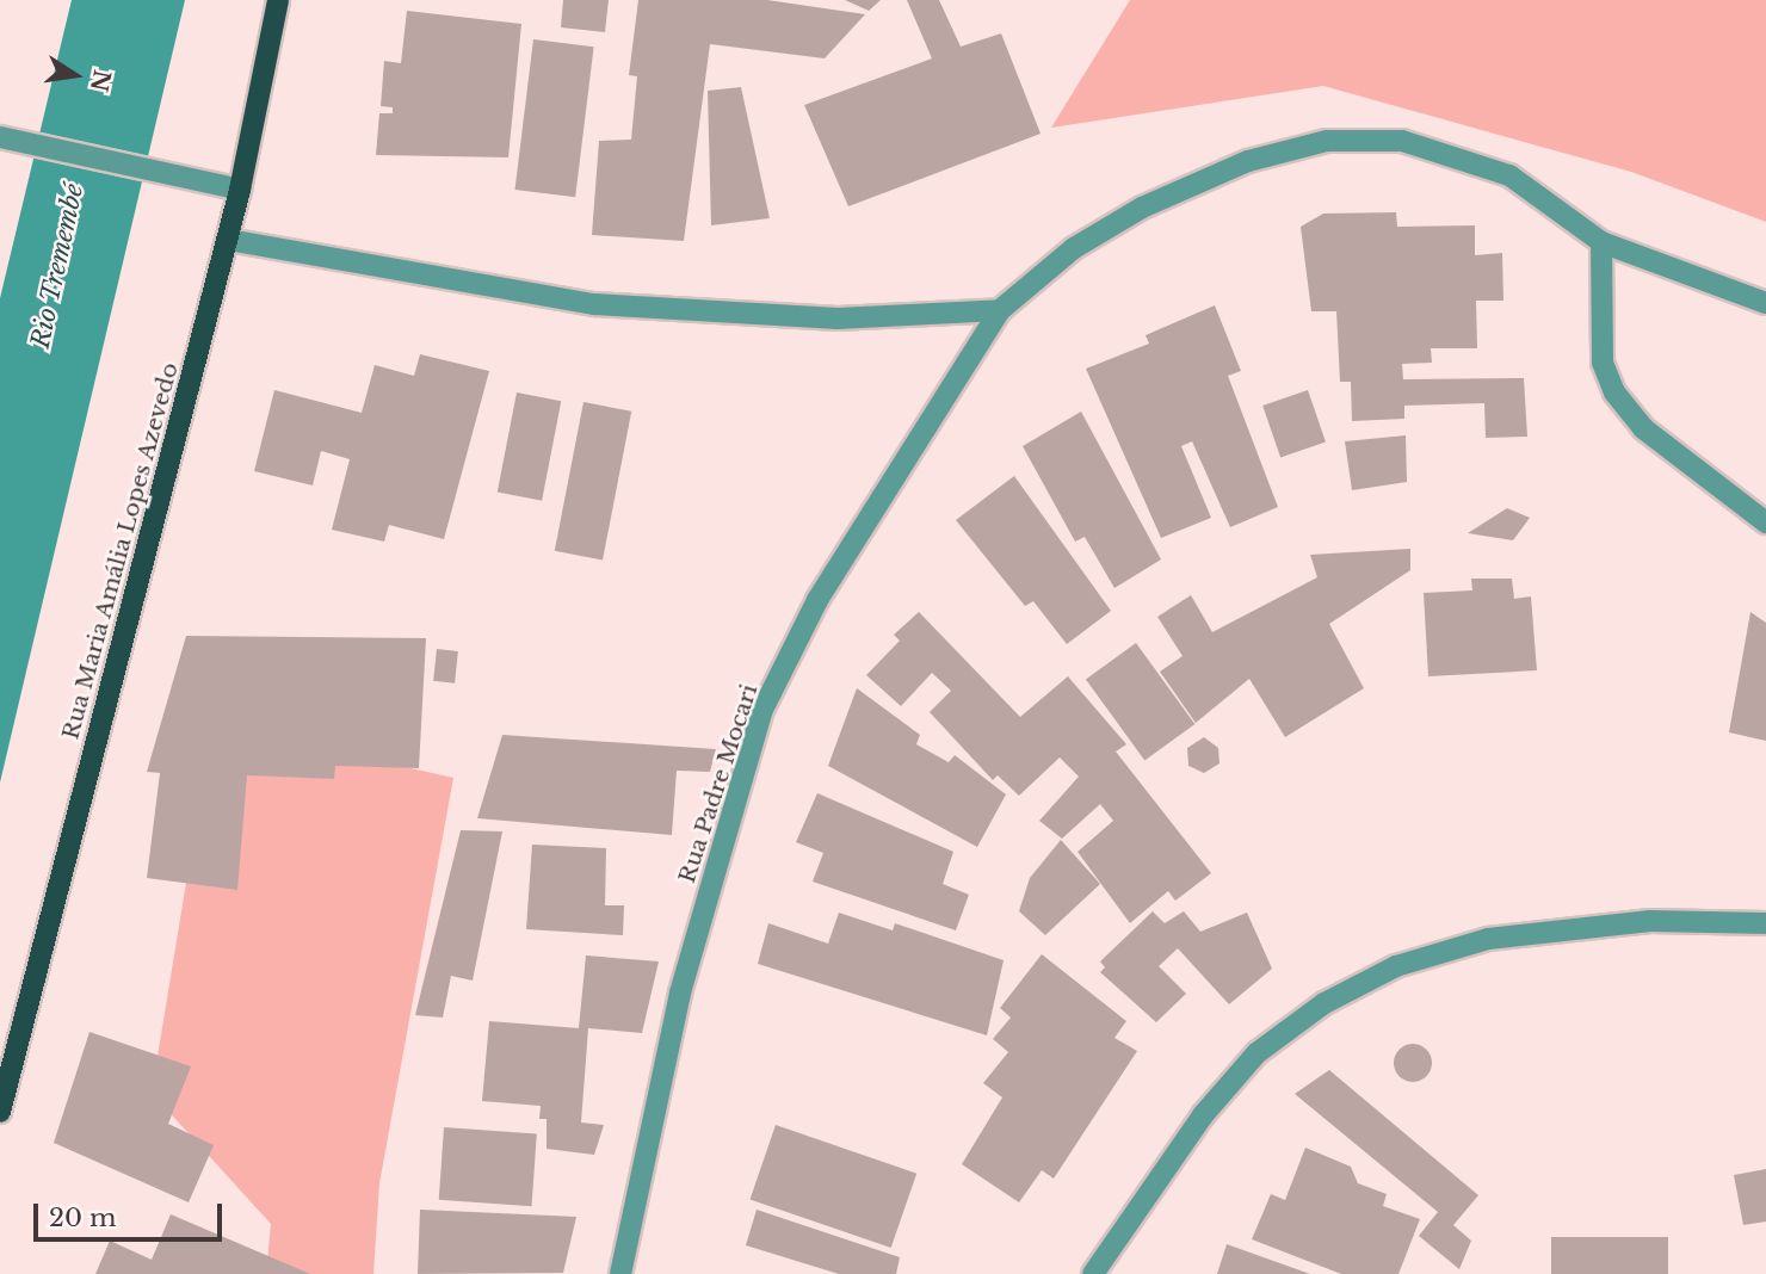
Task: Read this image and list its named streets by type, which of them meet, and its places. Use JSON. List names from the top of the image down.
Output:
{
  "streets": {
    "main road": ["Rua Maria Amália Lopes Azevedo"],
    "street": ["Rua Padre Mocari"]
  },
  "water": ["Rio Tremembé"],
  "scale_bar": "20 m",
  "north": "right"
}
